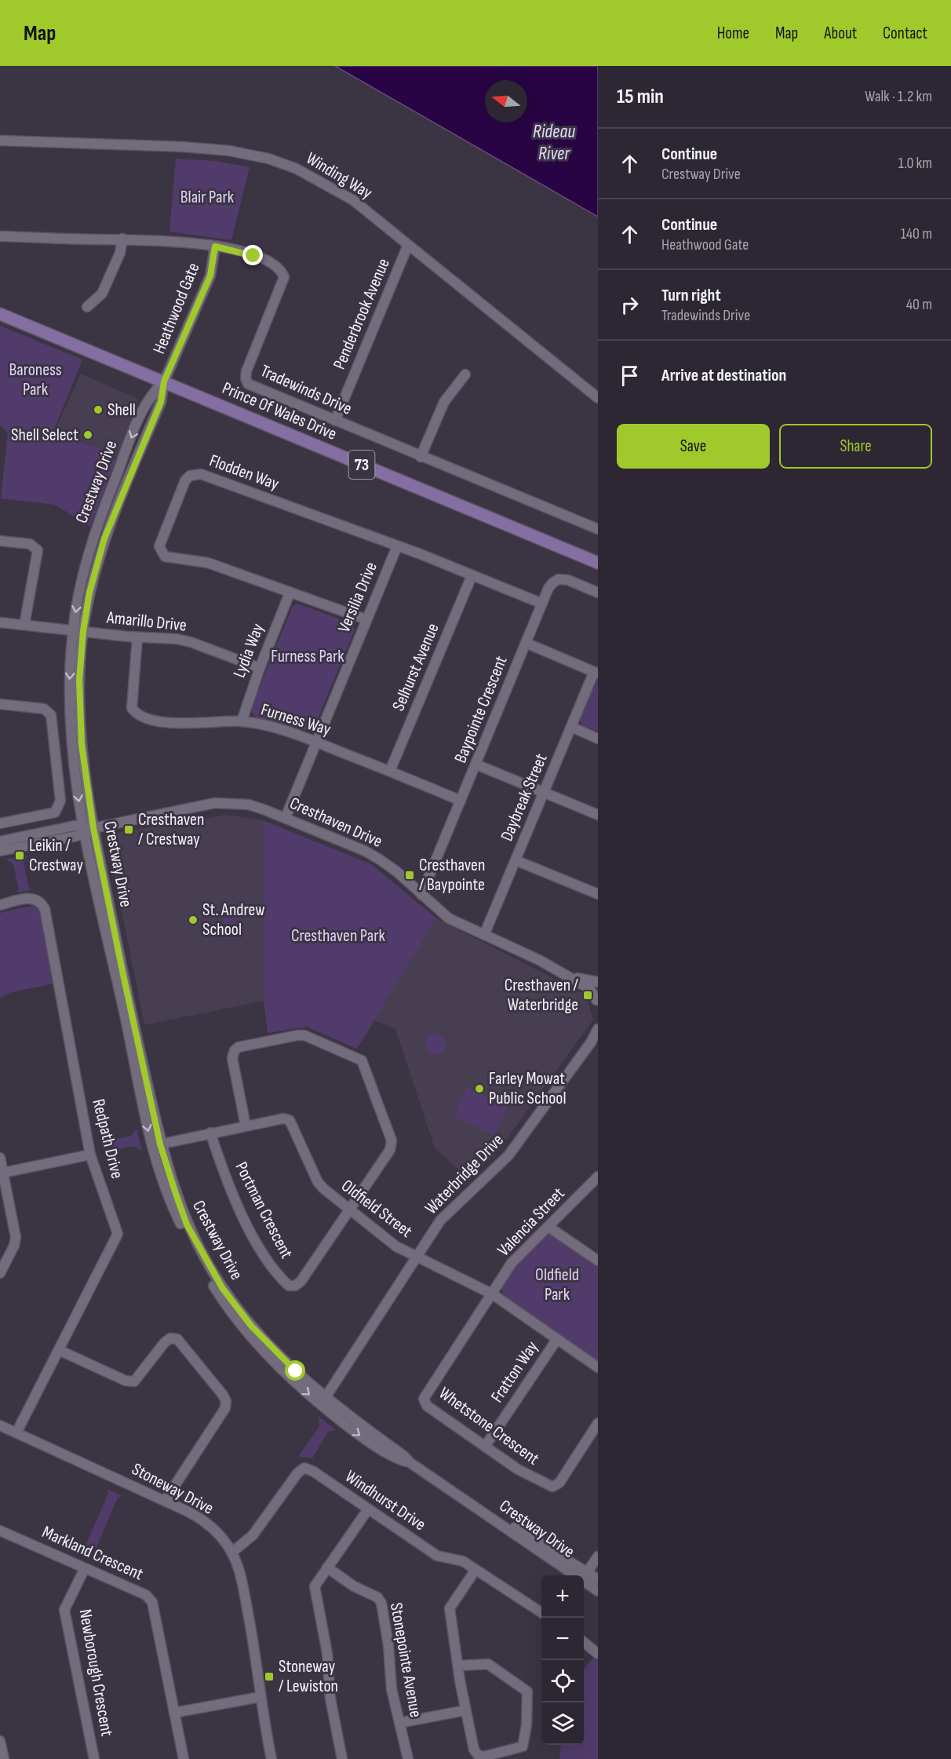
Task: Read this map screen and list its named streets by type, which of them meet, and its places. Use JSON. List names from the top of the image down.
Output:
{
  "streets": {
    "main road": ["Prince Of Wales Drive", "73"],
    "street": [
      "Winding Way",
      "Heathwood Gate",
      "Penderbrook Avenue",
      "Tradewinds Drive",
      "Flodden Way",
      "Crestway Drive",
      "Versilia Drive",
      "Amarillo Drive",
      "Lydia Way",
      "Selhurst Avenue",
      "Baypointe Crescent",
      "Furness Way",
      "Daybreak Street",
      "Cresthaven Drive",
      "Redpath Drive",
      "Waterbridge Drive",
      "Oldfield Street",
      "Portman Crescent",
      "Valencia Street",
      "Fratton Way",
      "Whetstone Crescent",
      "Stoneway Drive",
      "Windhurst Drive",
      "Markland Crescent",
      "Stonepointe Avenue",
      "Newborough Crescent"
    ]
  },
  "crossings": [
    ["Winding Way", "Penderbrook Avenue"],
    ["Heathwood Gate", "Tradewinds Drive"],
    ["Heathwood Gate", "Prince Of Wales Drive"],
    ["Heathwood Gate", "Crestway Drive"],
    ["Penderbrook Avenue", "Tradewinds Drive"],
    ["Prince Of Wales Drive", "Crestway Drive"],
    ["Flodden Way", "Versilia Drive"],
    ["Flodden Way", "Lydia Way"],
    ["Flodden Way", "Selhurst Avenue"],
    ["Flodden Way", "Baypointe Crescent"],
    ["Crestway Drive", "Amarillo Drive"],
    ["Crestway Drive", "Cresthaven Drive"],
    ["Crestway Drive", "Waterbridge Drive"],
    ["Crestway Drive", "Oldfield Street"],
    ["Versilia Drive", "Furness Way"],
    ["Versilia Drive", "Cresthaven Drive"],
    ["Amarillo Drive", "Lydia Way"],
    ["Amarillo Drive", "Furness Way"],
    ["Lydia Way", "Furness Way"],
    ["Selhurst Avenue", "Furness Way"],
    ["Baypointe Crescent", "Furness Way"],
    ["Baypointe Crescent", "Cresthaven Drive"],
    ["Daybreak Street", "Cresthaven Drive"],
    ["Redpath Drive", "Stoneway Drive"],
    ["Waterbridge Drive", "Oldfield Street"],
    ["Oldfield Street", "Portman Crescent"],
    ["Oldfield Street", "Valencia Street"],
    ["Oldfield Street", "Fratton Way"],
    ["Oldfield Street", "Whetstone Crescent"],
    ["Valencia Street", "Whetstone Crescent"],
    ["Fratton Way", "Whetstone Crescent"],
    ["Stoneway Drive", "Windhurst Drive"],
    ["Markland Crescent", "Newborough Crescent"]
  ],
  "water": ["Rideau River"],
  "parks": [
    "Blair Park",
    "Baroness Park",
    "Furness Park",
    "Cresthaven Park",
    "Oldfield Park"
  ],
  "places": {
    "other": [
      "Shell",
      "Shell Select",
      "St. Andrew School",
      "Farley Mowat Public School"
    ],
    "transit": [
      "Cresthaven / Crestway",
      "Leikin / Crestway",
      "Cresthaven / Baypointe",
      "Cresthaven / Waterbridge",
      "Stoneway / Lewiston"
    ]
  },
  "north": "left",
  "page": {
    "header": "Map",
    "nav": [
      "Home",
      "Map",
      "About",
      "Contact"
    ],
    "heading": ["15 min", "Walk · 1.2 km"],
    "list": [
      ["Continue", "Crestway Drive", "1.0 km"],
      ["Continue", "Heathwood Gate", "140 m"],
      ["Turn right", "Tradewinds Drive", "40 m"],
      "Arrive at destination"
    ],
    "buttons": ["Save", "Share"],
    "map_buttons": ["+", "−"]
  }
}
